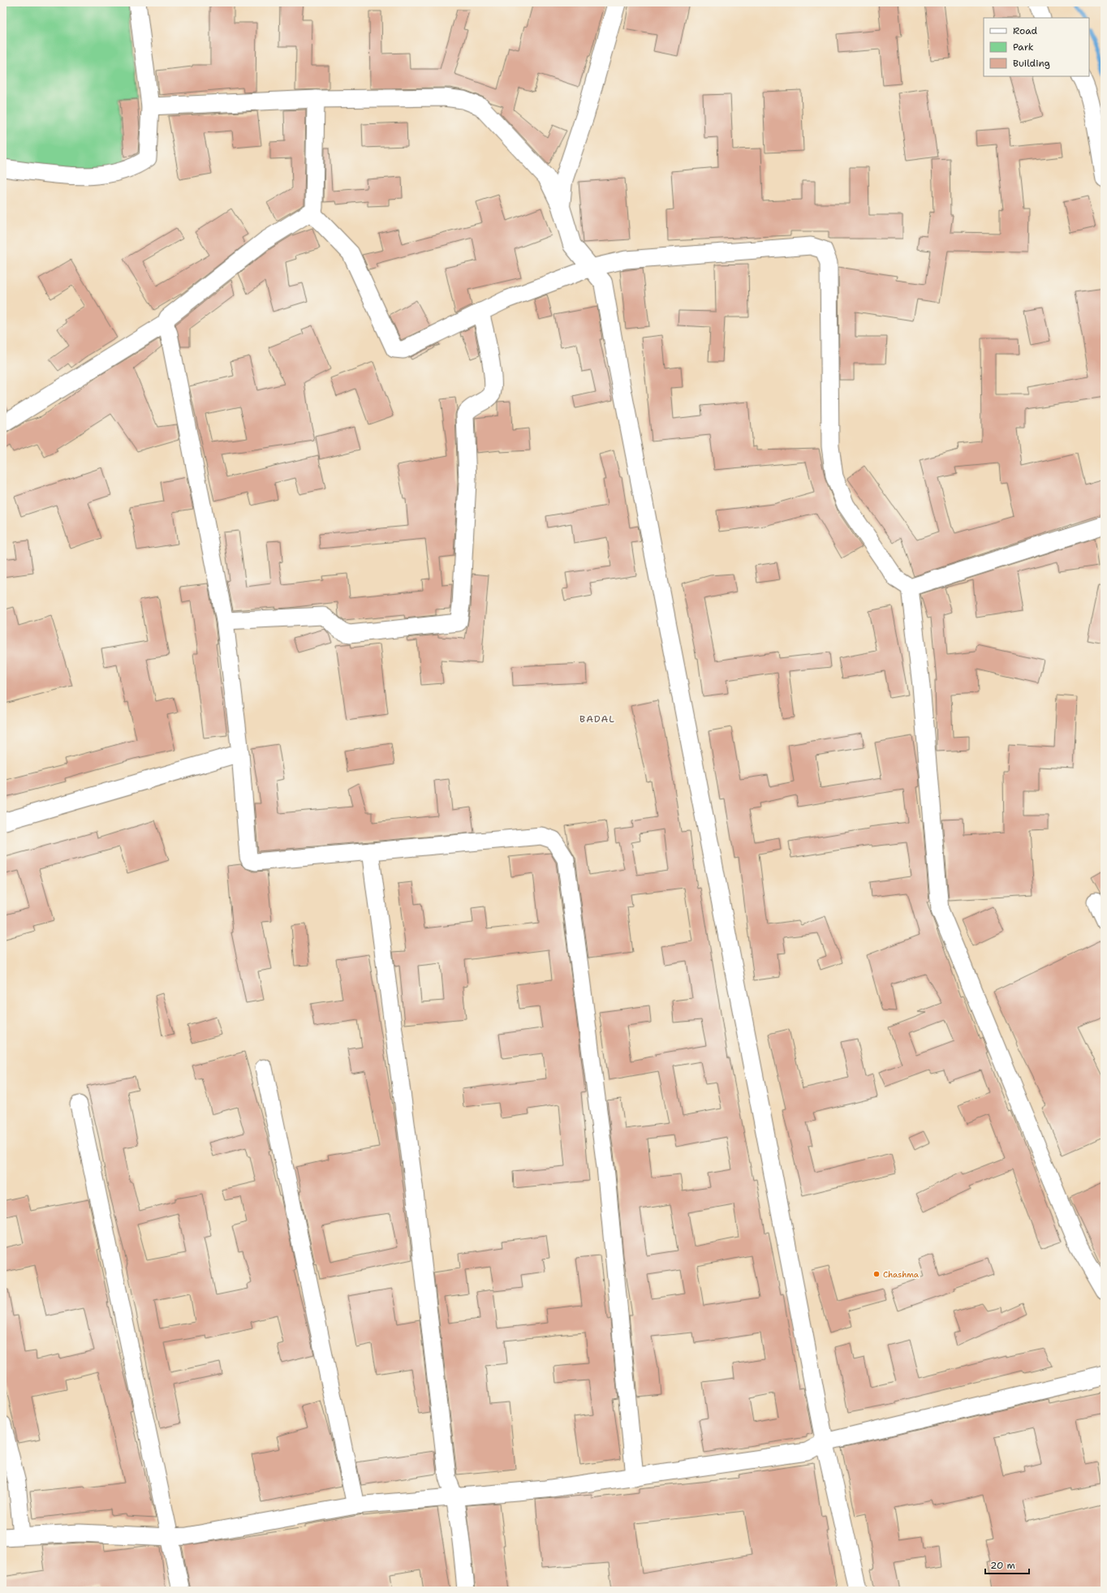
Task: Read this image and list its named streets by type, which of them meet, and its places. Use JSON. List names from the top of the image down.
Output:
{
  "districts": ["BADAL"],
  "places": ["Chashma"],
  "legend": ["Road", "Park", "Building"],
  "scale_bar": "20 m"
}
